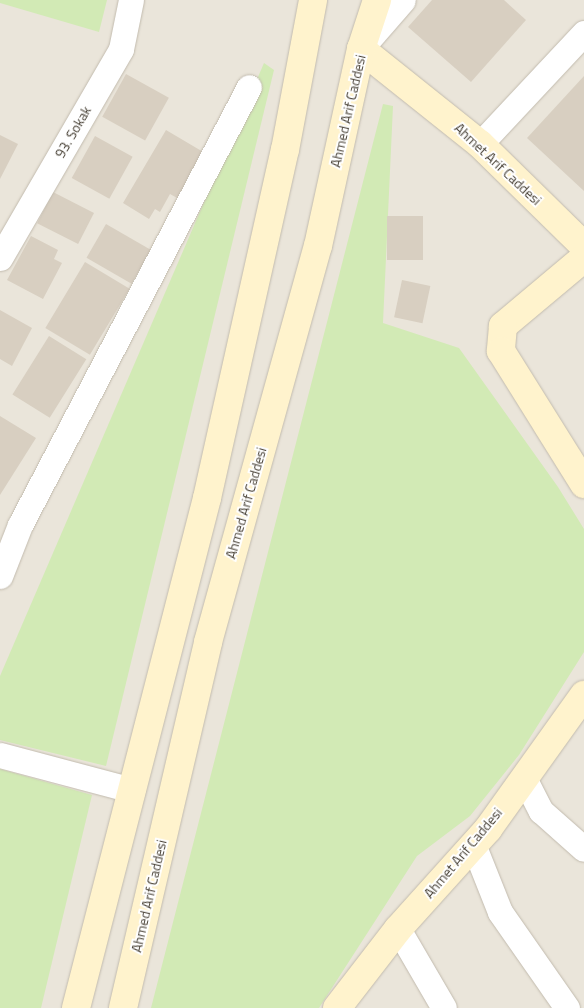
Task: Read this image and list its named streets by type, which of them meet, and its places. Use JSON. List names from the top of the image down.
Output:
{
  "streets": {
    "street": ["Ahmed Arif Caddesi", "93. Sokak", "Ahmet Arif Caddesi"]
  },
  "crossings": [
    ["Ahmed Arif Caddesi", "Ahmet Arif Caddesi"]
  ]
}
